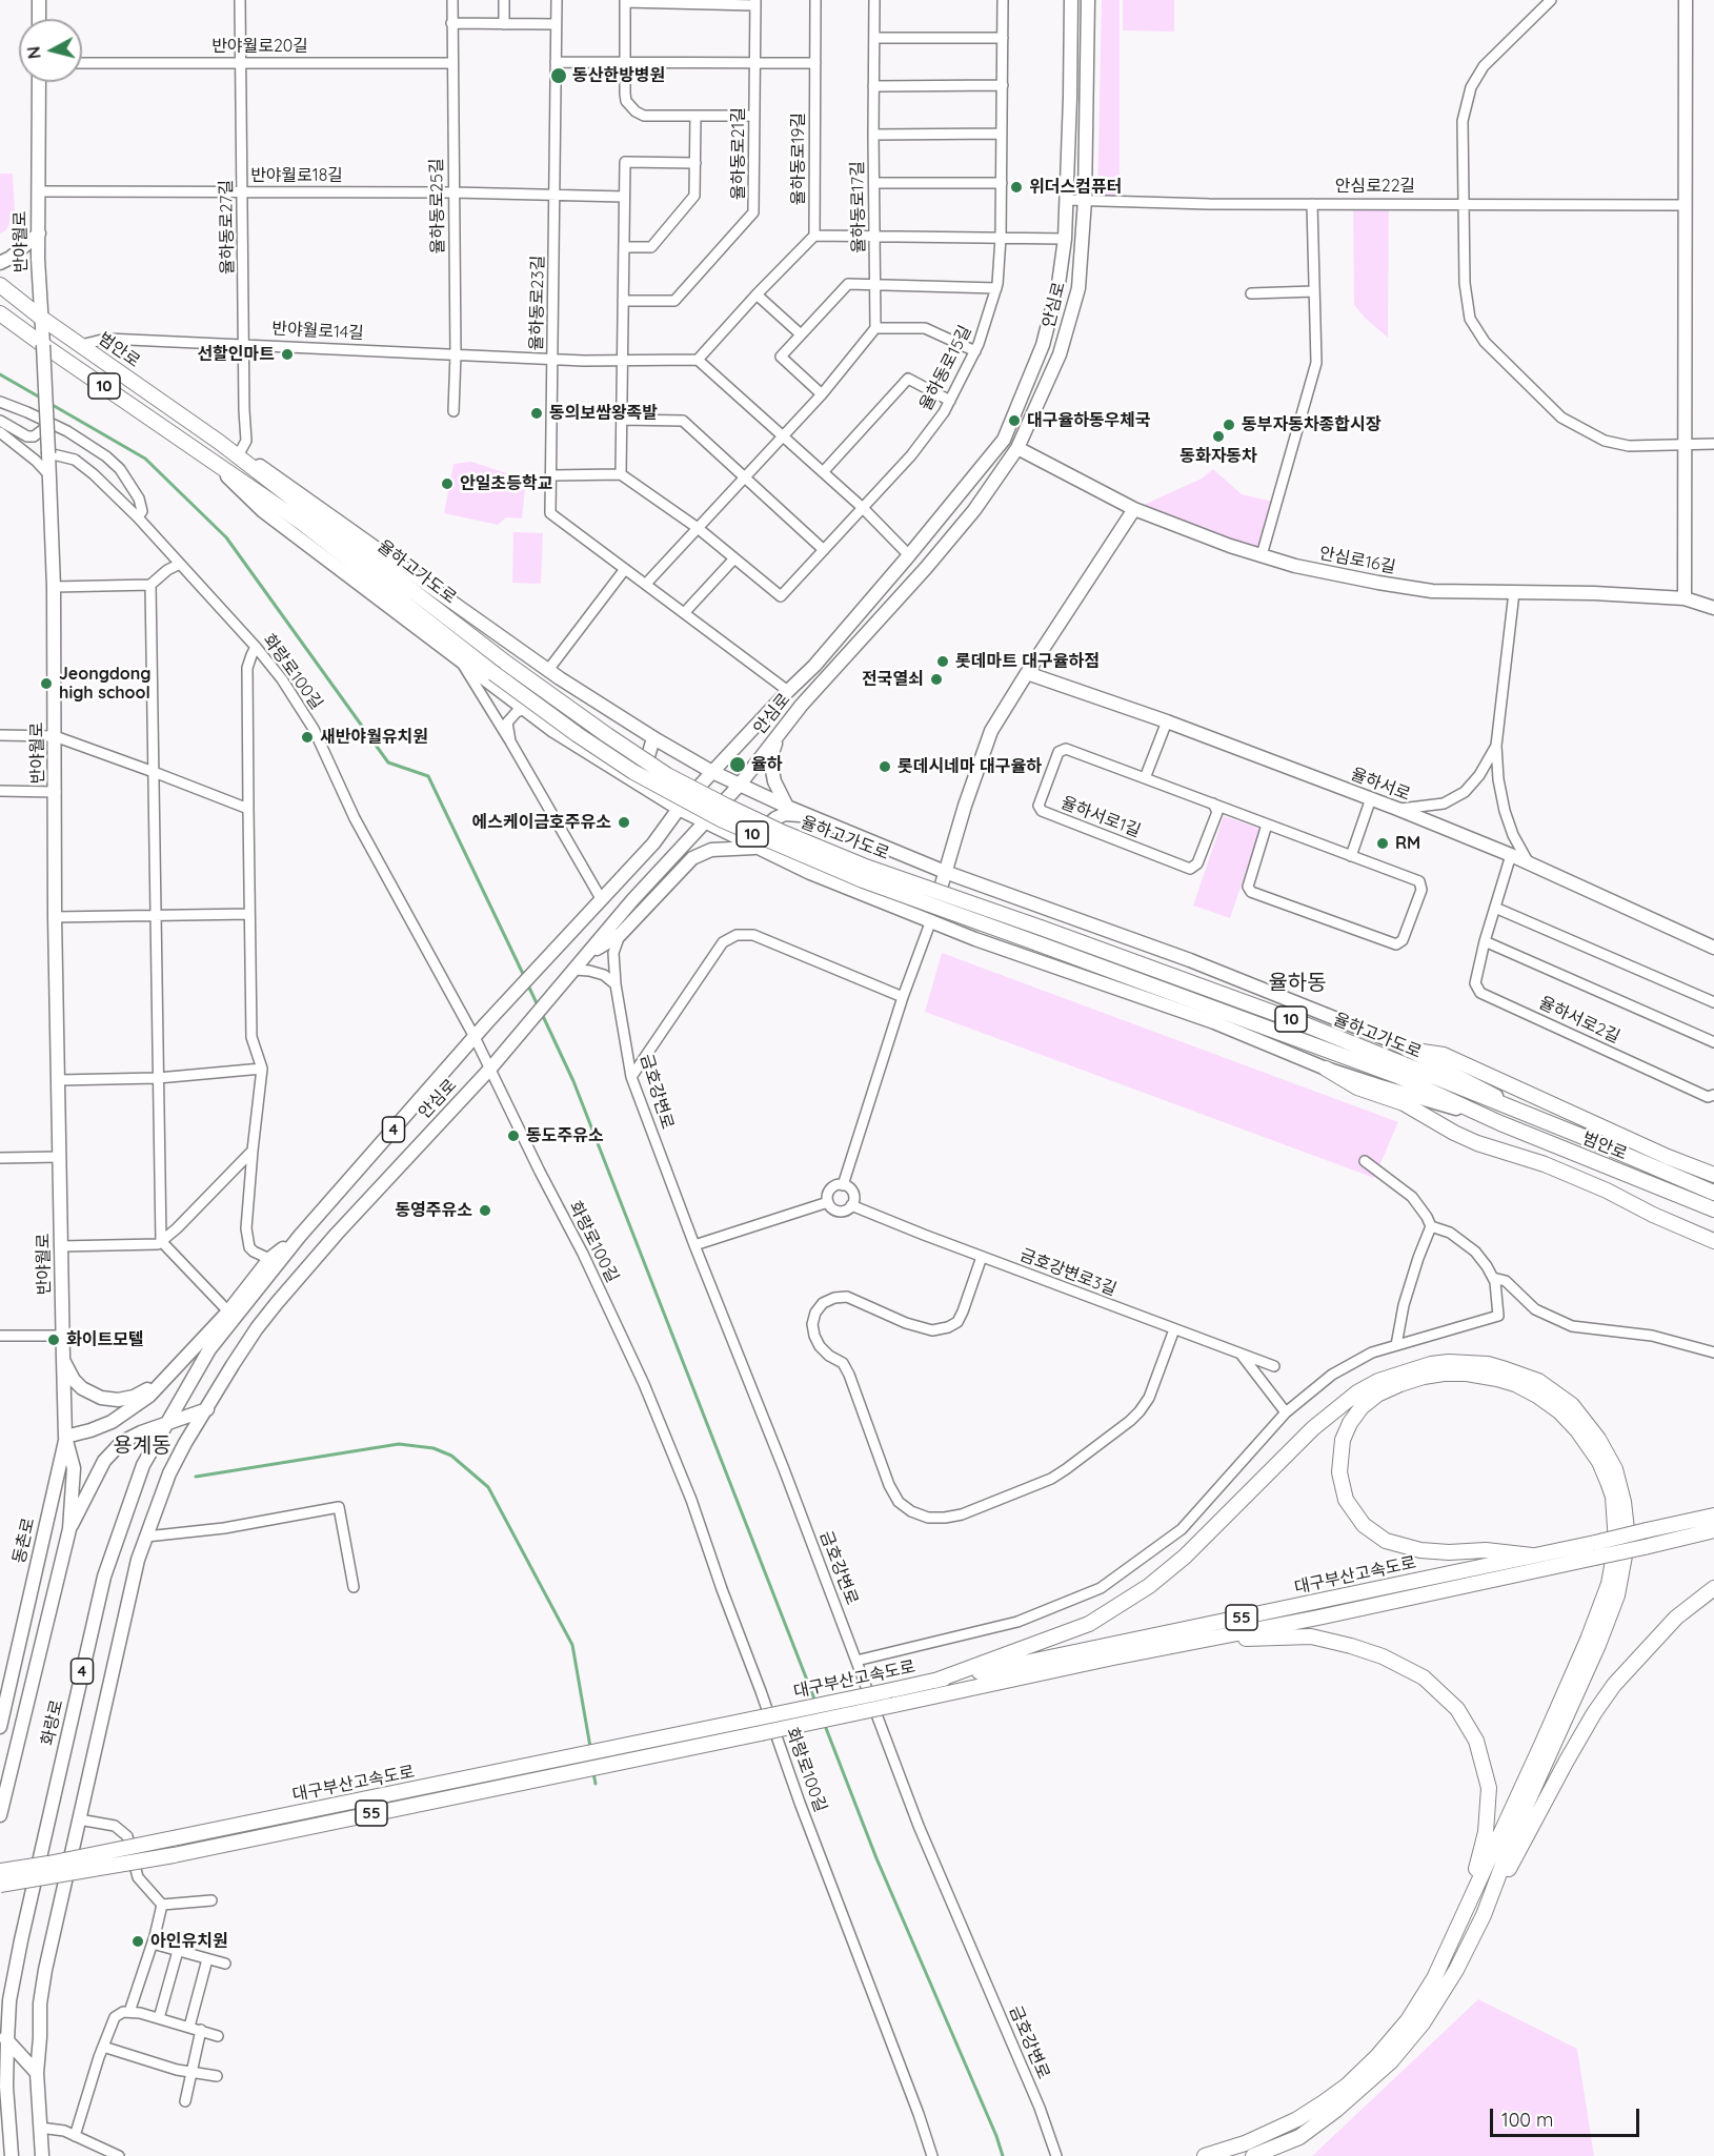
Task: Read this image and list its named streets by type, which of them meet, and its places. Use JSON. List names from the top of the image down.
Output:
{
  "streets": {
    "highway": [
      "범안로",
      "10",
      "율하고가도로",
      "대구부산고속도로",
      "55"
    ],
    "main road": [
      "반야월로",
      "안심로",
      "안심로16길",
      "율하서로",
      "4",
      "동촌로",
      "화랑로"
    ],
    "street": [
      "반야월로20길",
      "율하동로21길",
      "율하동로19길",
      "반야월로18길",
      "안심로22길",
      "율하동로25길",
      "율하동로17길",
      "율하동로27길",
      "율하동로23길",
      "반야월로14길",
      "율하동로15길",
      "화랑로100길",
      "율하서로1길",
      "율하서로2길",
      "금호강변로",
      "금호강변로3길"
    ]
  },
  "crossings": [
    ["반야월로20길", "율하동로25길"],
    ["반야월로20길", "율하동로27길"],
    ["반야월로18길", "율하동로25길"],
    ["반야월로18길", "율하동로27길"],
    ["반야월로18길", "반야월로"],
    ["반야월로18길", "율하동로23길"],
    ["안심로22길", "안심로"],
    ["율하동로25길", "반야월로14길"],
    ["율하동로27길", "반야월로14길"],
    ["반야월로", "범안로"],
    ["반야월로", "10"],
    ["반야월로", "화랑로100길"],
    ["반야월로", "동촌로"],
    ["율하동로23길", "안심로"],
    ["율하동로23길", "반야월로14길"],
    ["안심로", "안심로16길"],
    ["안심로", "화랑로100길"],
    ["안심로", "화랑로"],
    ["반야월로14길", "범안로"],
    ["범안로", "율하고가도로"],
    ["10", "율하고가도로"],
    ["율하서로", "율하서로2길"]
  ],
  "districts": ["율하동", "용계동"],
  "places": [
    "동산한방병원",
    "위더스컴퓨터",
    "선할인마트",
    "동의보쌈왕족발",
    "대구율하동우체국",
    "동부자동차종합시장",
    "동화자동차",
    "안일초등학교",
    "롯데마트 대구율하점",
    "전국열쇠",
    "Jeongdong high school",
    "새반야월유치원",
    "율하",
    "롯데시네마 대구율하",
    "에스케이금호주유소",
    "RM",
    "동도주유소",
    "동영주유소",
    "화이트모텔",
    "아인유치원"
  ],
  "scale_bar": "100 m",
  "north": "left"
}
